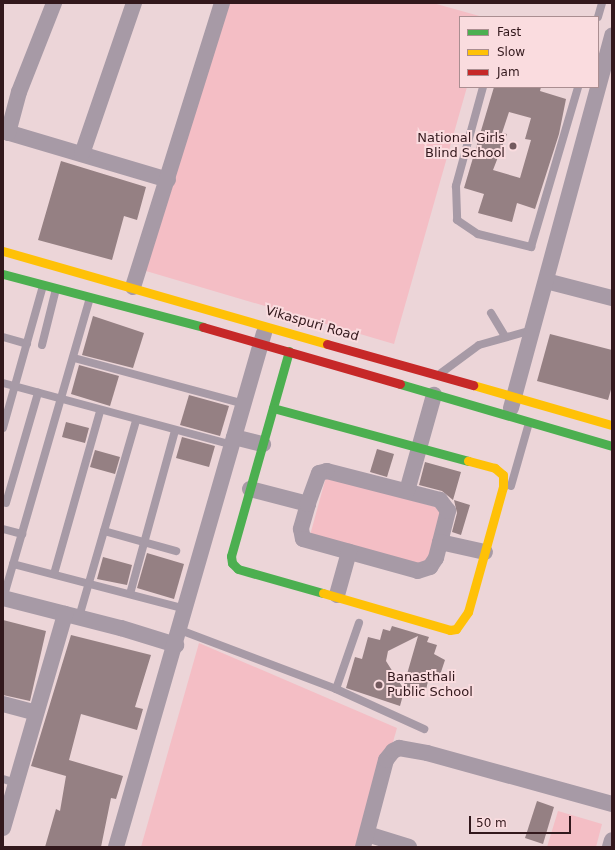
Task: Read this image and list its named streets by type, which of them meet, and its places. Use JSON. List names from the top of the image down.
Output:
{
  "streets": {
    "street": ["Vikaspuri Road"]
  },
  "places": ["National Girls Blind School", "Banasthali Public School"],
  "legend": ["Fast", "Slow", "Jam"],
  "scale_bar": "50 m"
}
